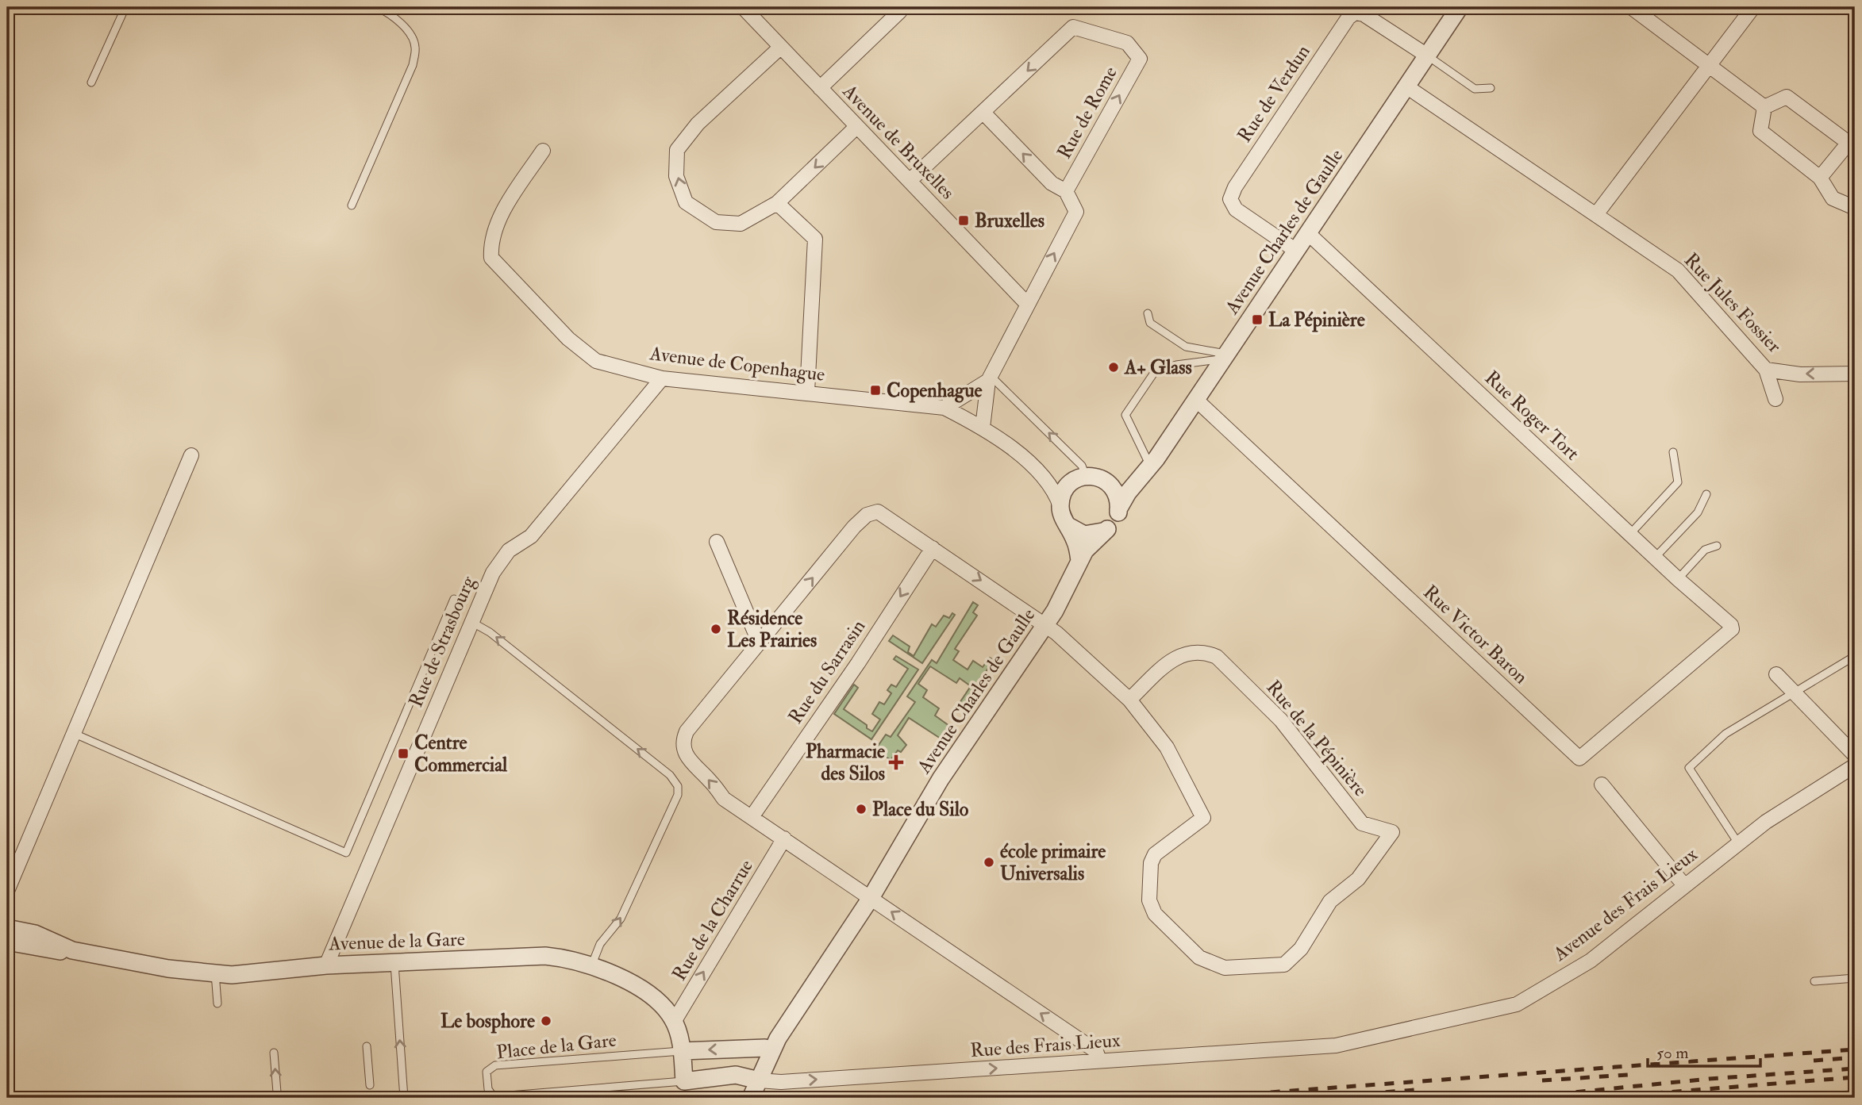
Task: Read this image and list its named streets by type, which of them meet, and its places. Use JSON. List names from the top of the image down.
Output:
{
  "streets": {
    "street": [
      "Rue de Verdun",
      "Rue de Rome",
      "Avenue de Bruxelles",
      "Avenue Charles de Gaulle",
      "Rue Jules Fossier",
      "Avenue de Copenhague",
      "Rue Roger Tort",
      "Rue Victor Baron",
      "Rue de Strasbourg",
      "Rue du Sarrasin",
      "Rue de la Pépinière",
      "Avenue des Frais Lieux",
      "Rue de la Charrue",
      "Avenue de la Gare",
      "Rue des Frais Lieux"
    ],
    "lane": ["Place de la Gare"]
  },
  "crossings": [
    ["Rue de Verdun", "Avenue Charles de Gaulle"],
    ["Rue de Rome", "Avenue de Bruxelles"],
    ["Avenue Charles de Gaulle", "Rue Jules Fossier"],
    ["Avenue Charles de Gaulle", "Rue Roger Tort"],
    ["Avenue Charles de Gaulle", "Rue Victor Baron"],
    ["Avenue Charles de Gaulle", "Rue des Frais Lieux"],
    ["Avenue de Copenhague", "Rue de Strasbourg"],
    ["Rue Roger Tort", "Rue Victor Baron"],
    ["Rue de Strasbourg", "Avenue de la Gare"],
    ["Avenue des Frais Lieux", "Rue des Frais Lieux"],
    ["Rue de la Charrue", "Avenue de la Gare"],
    ["Avenue de la Gare", "Place de la Gare"]
  ],
  "one_way": ["Rue du Sarrasin", "Rue de la Charrue", "Rue des Frais Lieux"],
  "places": {
    "transit": [
      "Bruxelles",
      "La Pépinière",
      "Copenhague",
      "Centre Commercial"
    ],
    "other": [
      "A+ Glass",
      "Résidence Les Prairies",
      "Place du Silo",
      "école primaire Universalis",
      "Le bosphore"
    ],
    "health": ["Pharmacie des Silos"]
  },
  "scale_bar": "50 m"
}
